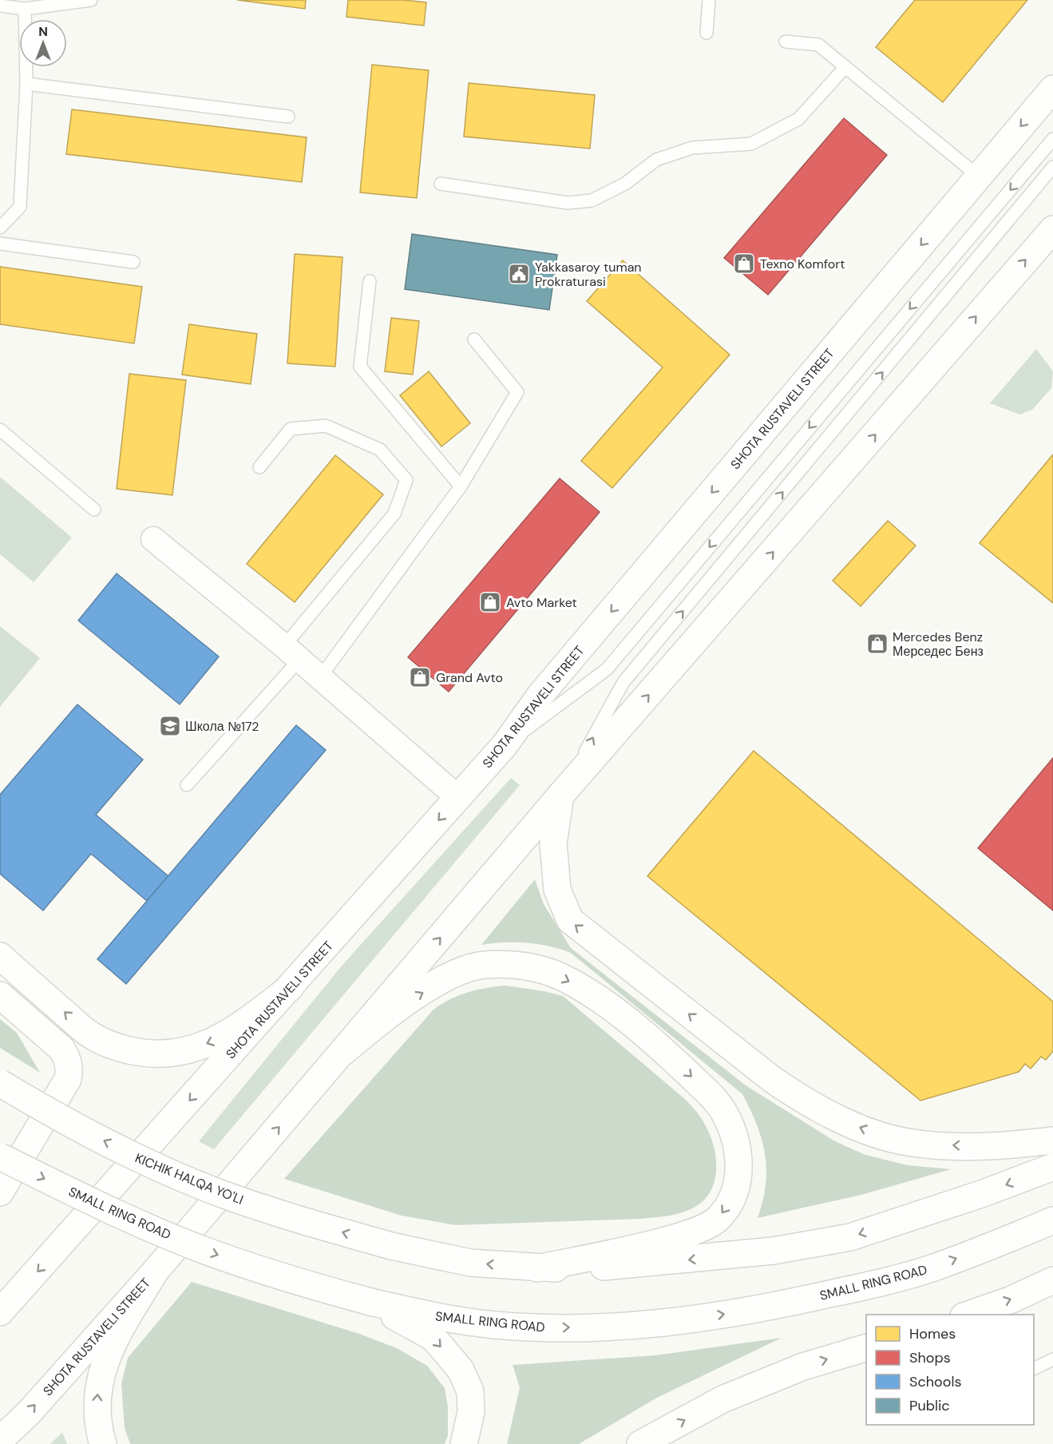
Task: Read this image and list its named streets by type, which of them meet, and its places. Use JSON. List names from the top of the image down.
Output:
{
  "streets": {
    "main road": ["SHOTA RUSTAVELI STREET", "KICHIK HALQA YO'LI", "SMALL RING ROAD"]
  },
  "one_way": ["KICHIK HALQA YO'LI"],
  "places": {
    "shop": [
      "Texno Komfort",
      "Avto Market",
      "Mercedes Benz Мерседес Бенз",
      "Grand Avto"
    ],
    "public building": ["Yakkasaroy tuman Prokraturasi"],
    "school or university": ["Школа №172"]
  },
  "legend": [
    "Homes",
    "Shops",
    "Schools",
    "Public"
  ],
  "north": "top"
}
